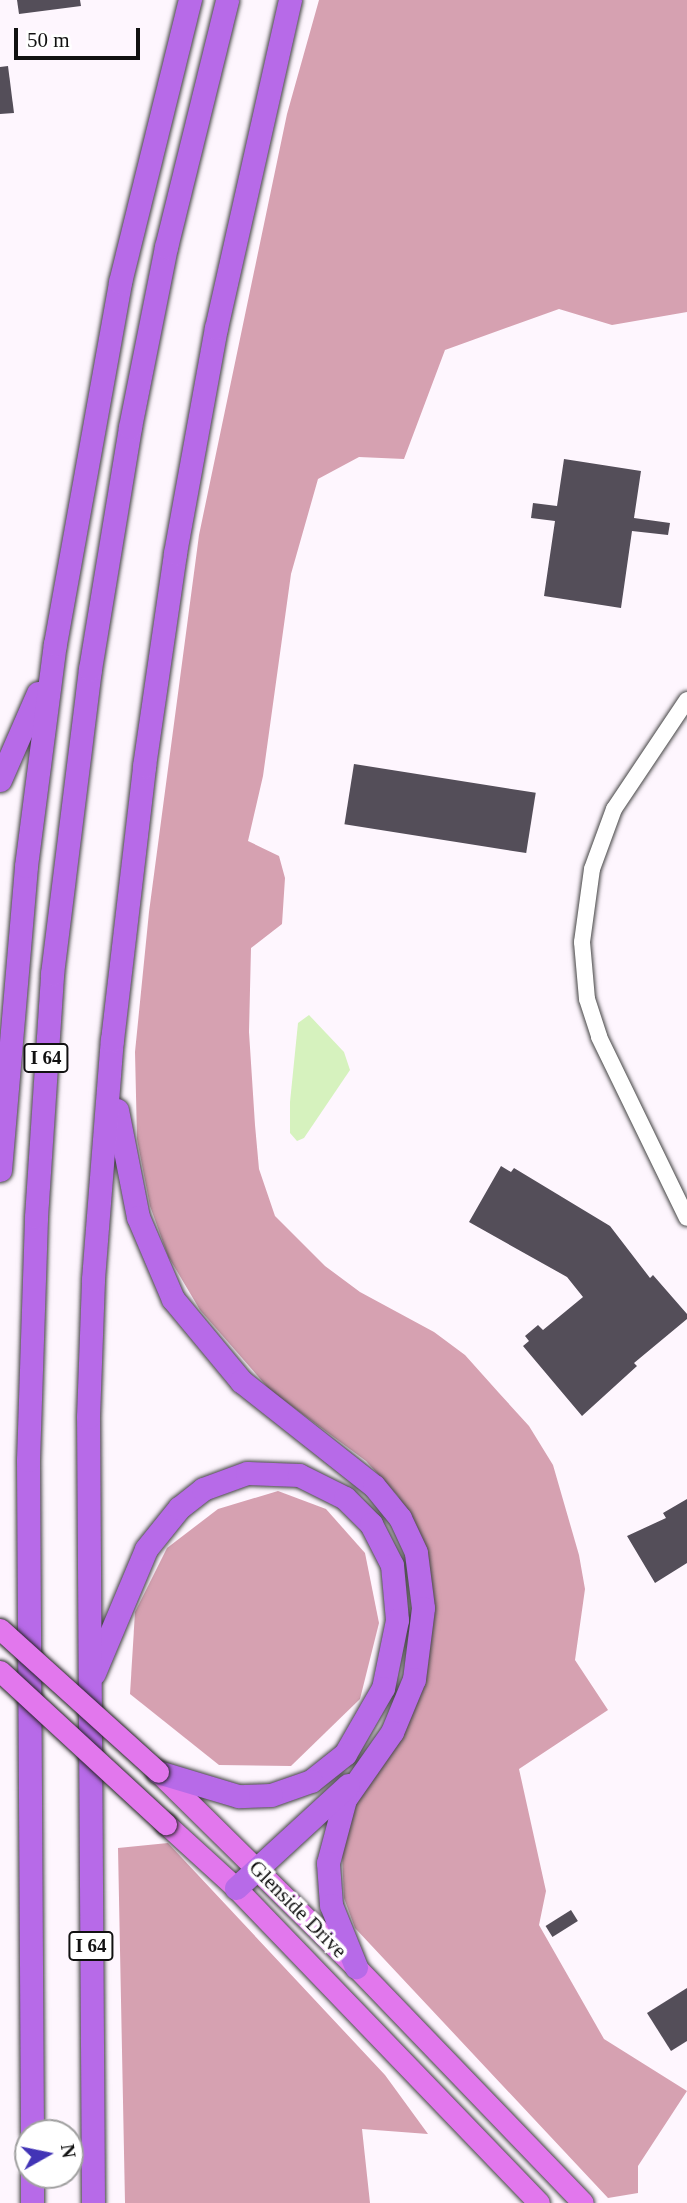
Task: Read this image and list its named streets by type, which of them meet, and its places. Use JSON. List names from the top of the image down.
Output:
{
  "streets": {
    "highway": ["I 64"],
    "main road": ["Glenside Drive"]
  },
  "scale_bar": "50 m",
  "north": "right"
}
